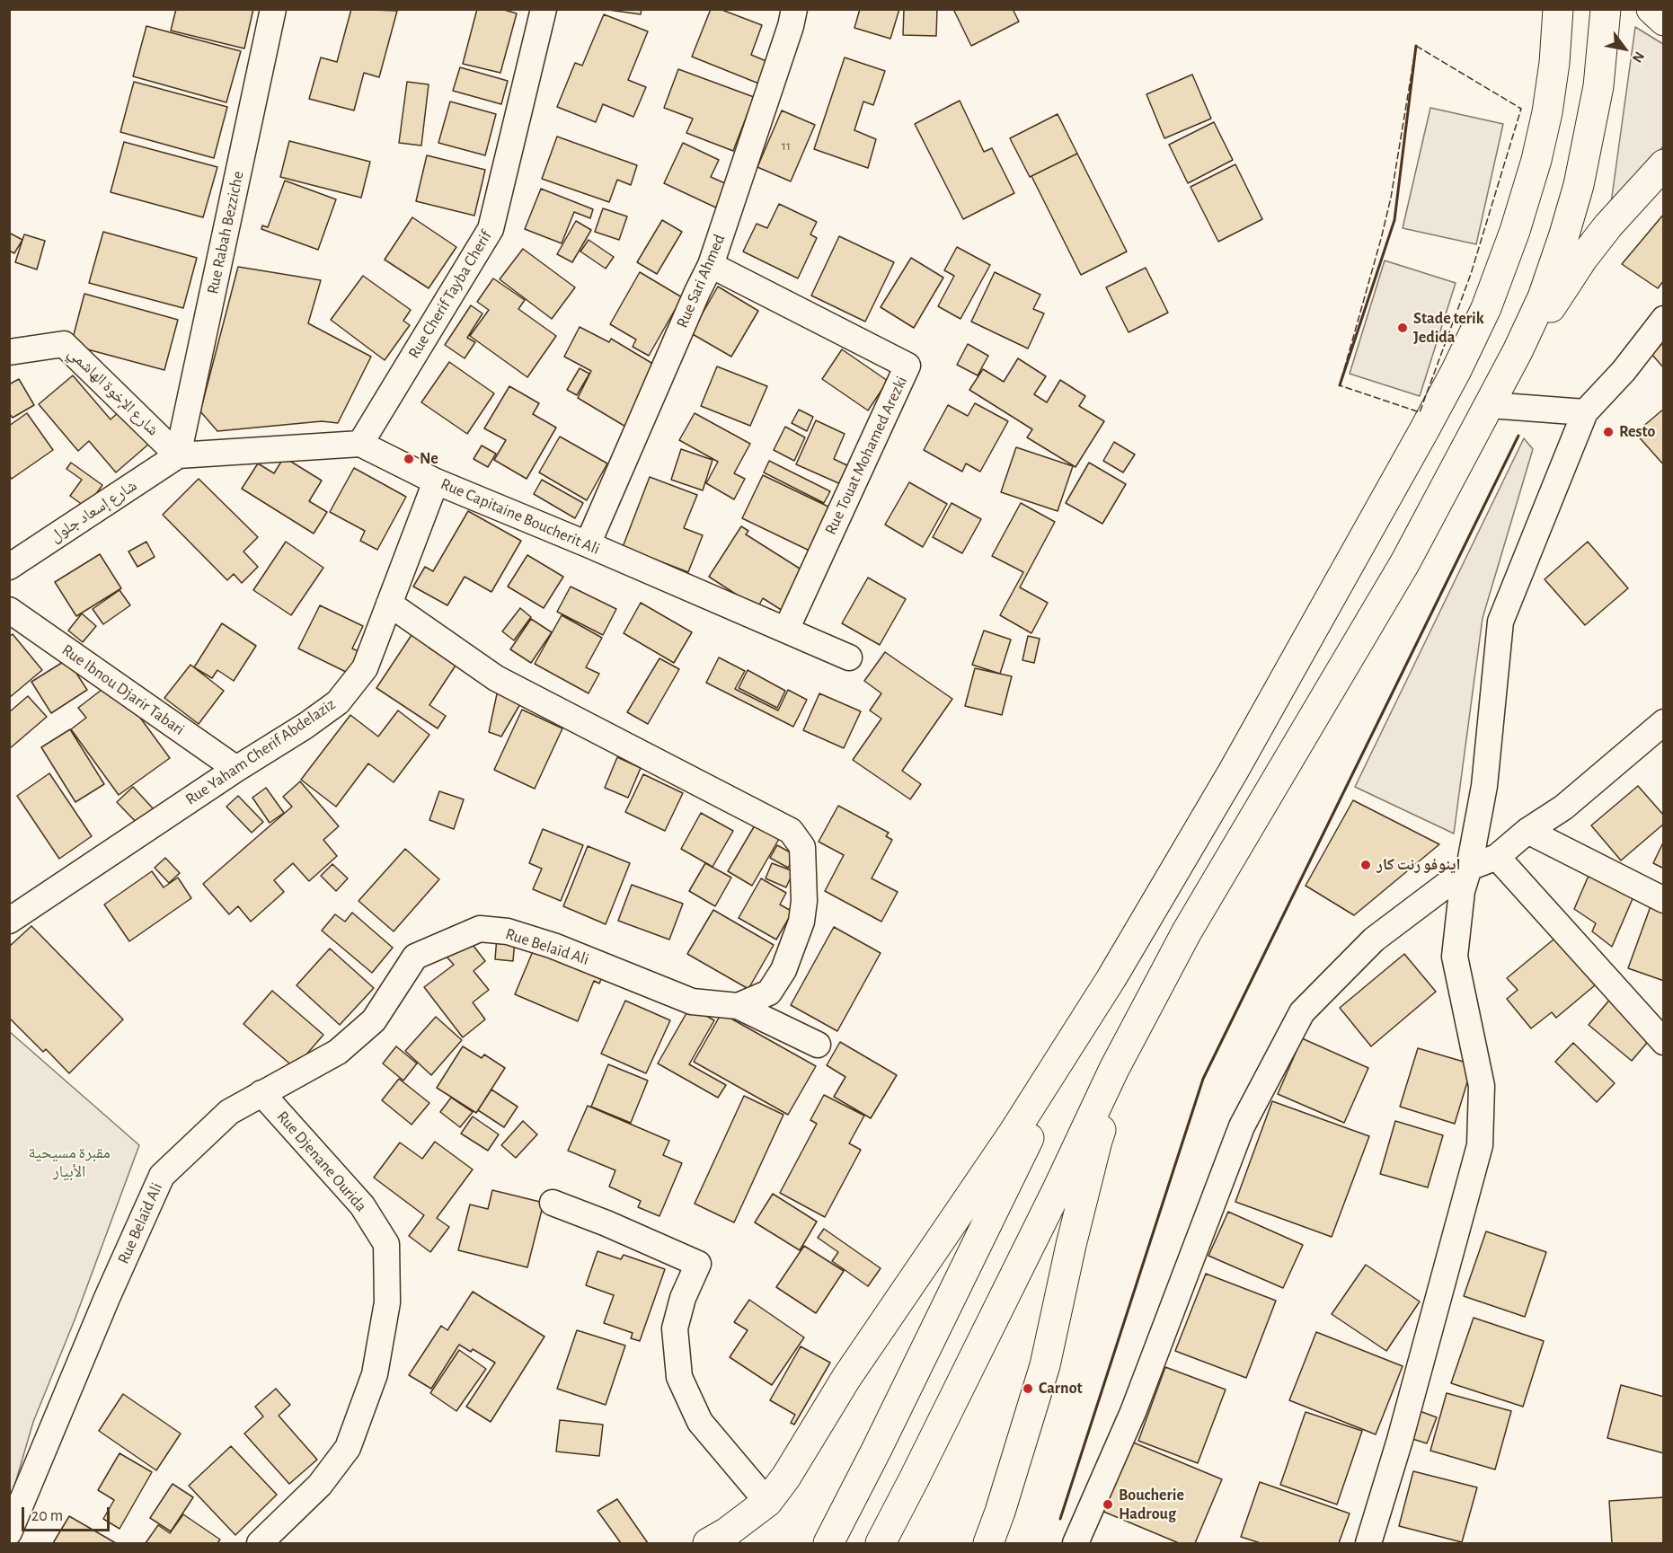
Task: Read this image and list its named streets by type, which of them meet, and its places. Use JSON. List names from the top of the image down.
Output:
{
  "streets": {
    "street": [
      "Rue Rabah Bezziche",
      "Rue Sari Ahmed",
      "Rue Cherif Tayba Cherif",
      "شارع الإخوة الهاشمي",
      "Rue Touat Mohamed Arezki",
      "شارع إسعاد جلول",
      "Rue Capitaine Boucherit Ali",
      "Rue Ibnou Djarir Tabari",
      "Rue Yaham Cherif Abdelaziz",
      "Rue Belaïd Ali",
      "Rue Djenane Ourida"
    ]
  },
  "crossings": [
    ["Rue Rabah Bezziche", "شارع الإخوة الهاشمي"],
    ["Rue Rabah Bezziche", "شارع إسعاد جلول"],
    ["Rue Sari Ahmed", "Rue Touat Mohamed Arezki"],
    ["Rue Sari Ahmed", "Rue Capitaine Boucherit Ali"],
    ["Rue Cherif Tayba Cherif", "Rue Capitaine Boucherit Ali"],
    ["شارع الإخوة الهاشمي", "شارع إسعاد جلول"],
    ["Rue Touat Mohamed Arezki", "Rue Capitaine Boucherit Ali"],
    ["Rue Capitaine Boucherit Ali", "Rue Yaham Cherif Abdelaziz"],
    ["Rue Ibnou Djarir Tabari", "Rue Yaham Cherif Abdelaziz"],
    ["Rue Yaham Cherif Abdelaziz", "Rue Belaïd Ali"],
    ["Rue Belaïd Ali", "Rue Djenane Ourida"]
  ],
  "parks": ["مقبرة مسيحية الأبيار"],
  "places": [
    "Stade terik Jedida",
    "Resto",
    "Ne",
    "اينوفو رنت كار",
    "Carnot",
    "Boucherie Hadroug"
  ],
  "house_numbers": ["11"],
  "scale_bar": "20 m",
  "north": "bottom right"
}
